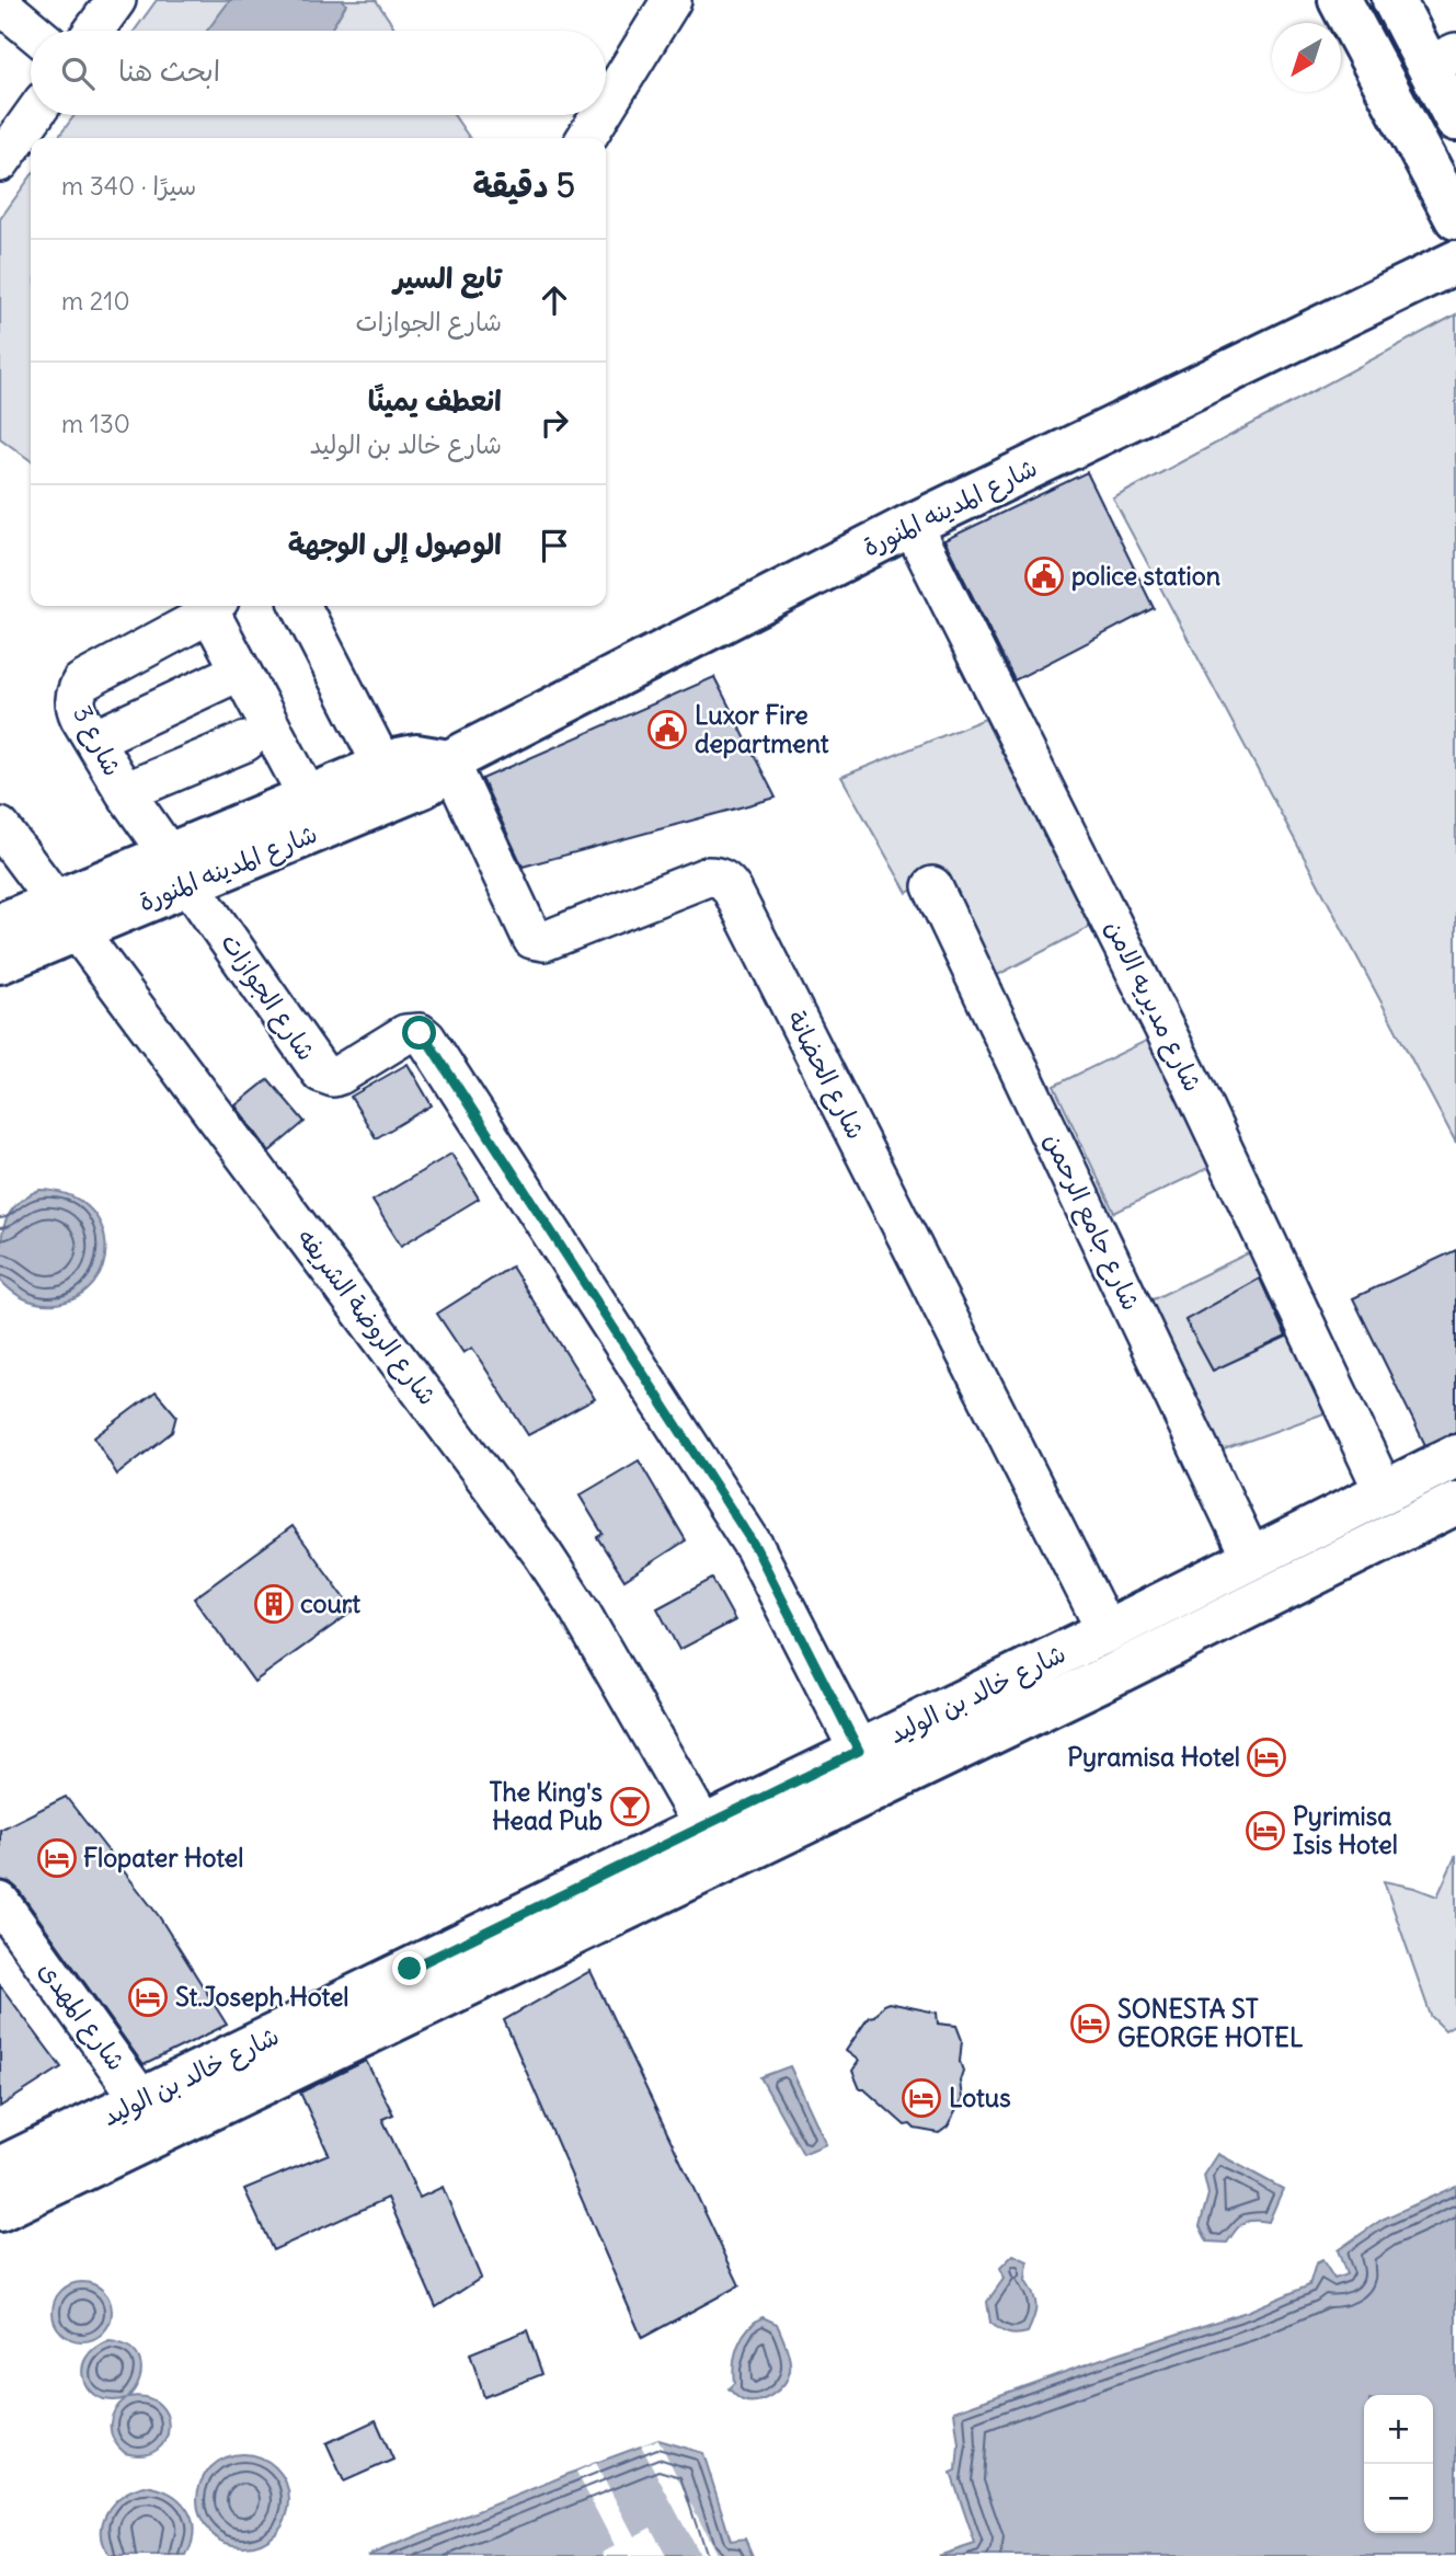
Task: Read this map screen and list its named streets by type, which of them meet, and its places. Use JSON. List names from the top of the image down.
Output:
{
  "streets": {
    "main road": ["شارع المدينه المنورة", "شارع خالد بن الوليد"],
    "street": [
      "شارع 3",
      "شارع الجوازات",
      "شارع مديريه الامن",
      "شارع الحضانة",
      "شارع جامع الرحمن",
      "شارع الروضة الشريفه",
      "شارع المهدى"
    ]
  },
  "crossings": [
    ["شارع المدينه المنورة", "شارع 3"],
    ["شارع المدينه المنورة", "شارع الجوازات"],
    ["شارع المدينه المنورة", "شارع مديريه الامن"],
    ["شارع المدينه المنورة", "شارع الحضانة"],
    ["شارع المدينه المنورة", "شارع الروضة الشريفه"],
    ["شارع 3", "شارع الجوازات"],
    ["شارع الجوازات", "شارع خالد بن الوليد"],
    ["شارع مديريه الامن", "شارع خالد بن الوليد"],
    ["شارع الحضانة", "شارع خالد بن الوليد"],
    ["شارع جامع الرحمن", "شارع خالد بن الوليد"],
    ["شارع الروضة الشريفه", "شارع خالد بن الوليد"],
    ["شارع خالد بن الوليد", "شارع المهدى"]
  ],
  "places": {
    "public building": ["police station", "Luxor Fire department"],
    "building": ["court"],
    "hotel": [
      "Pyramisa Hotel",
      "Pyrimisa Isis Hotel",
      "Flopater Hotel",
      "St.Joseph Hotel",
      "SONESTA ST GEORGE HOTEL",
      "Lotus"
    ],
    "bar": ["The King's Head Pub"]
  },
  "north": "bottom left",
  "page": {
    "search": "ابحث هنا",
    "heading": ["5 دقيقة", "سيرًا · 340 m"],
    "list": [
      ["تابع السير", "شارع الجوازات", "210 m"],
      ["انعطف يمينًا", "شارع خالد بن الوليد", "130 m"],
      "الوصول إلى الوجهة"
    ],
    "map_buttons": ["+", "−"]
  }
}
